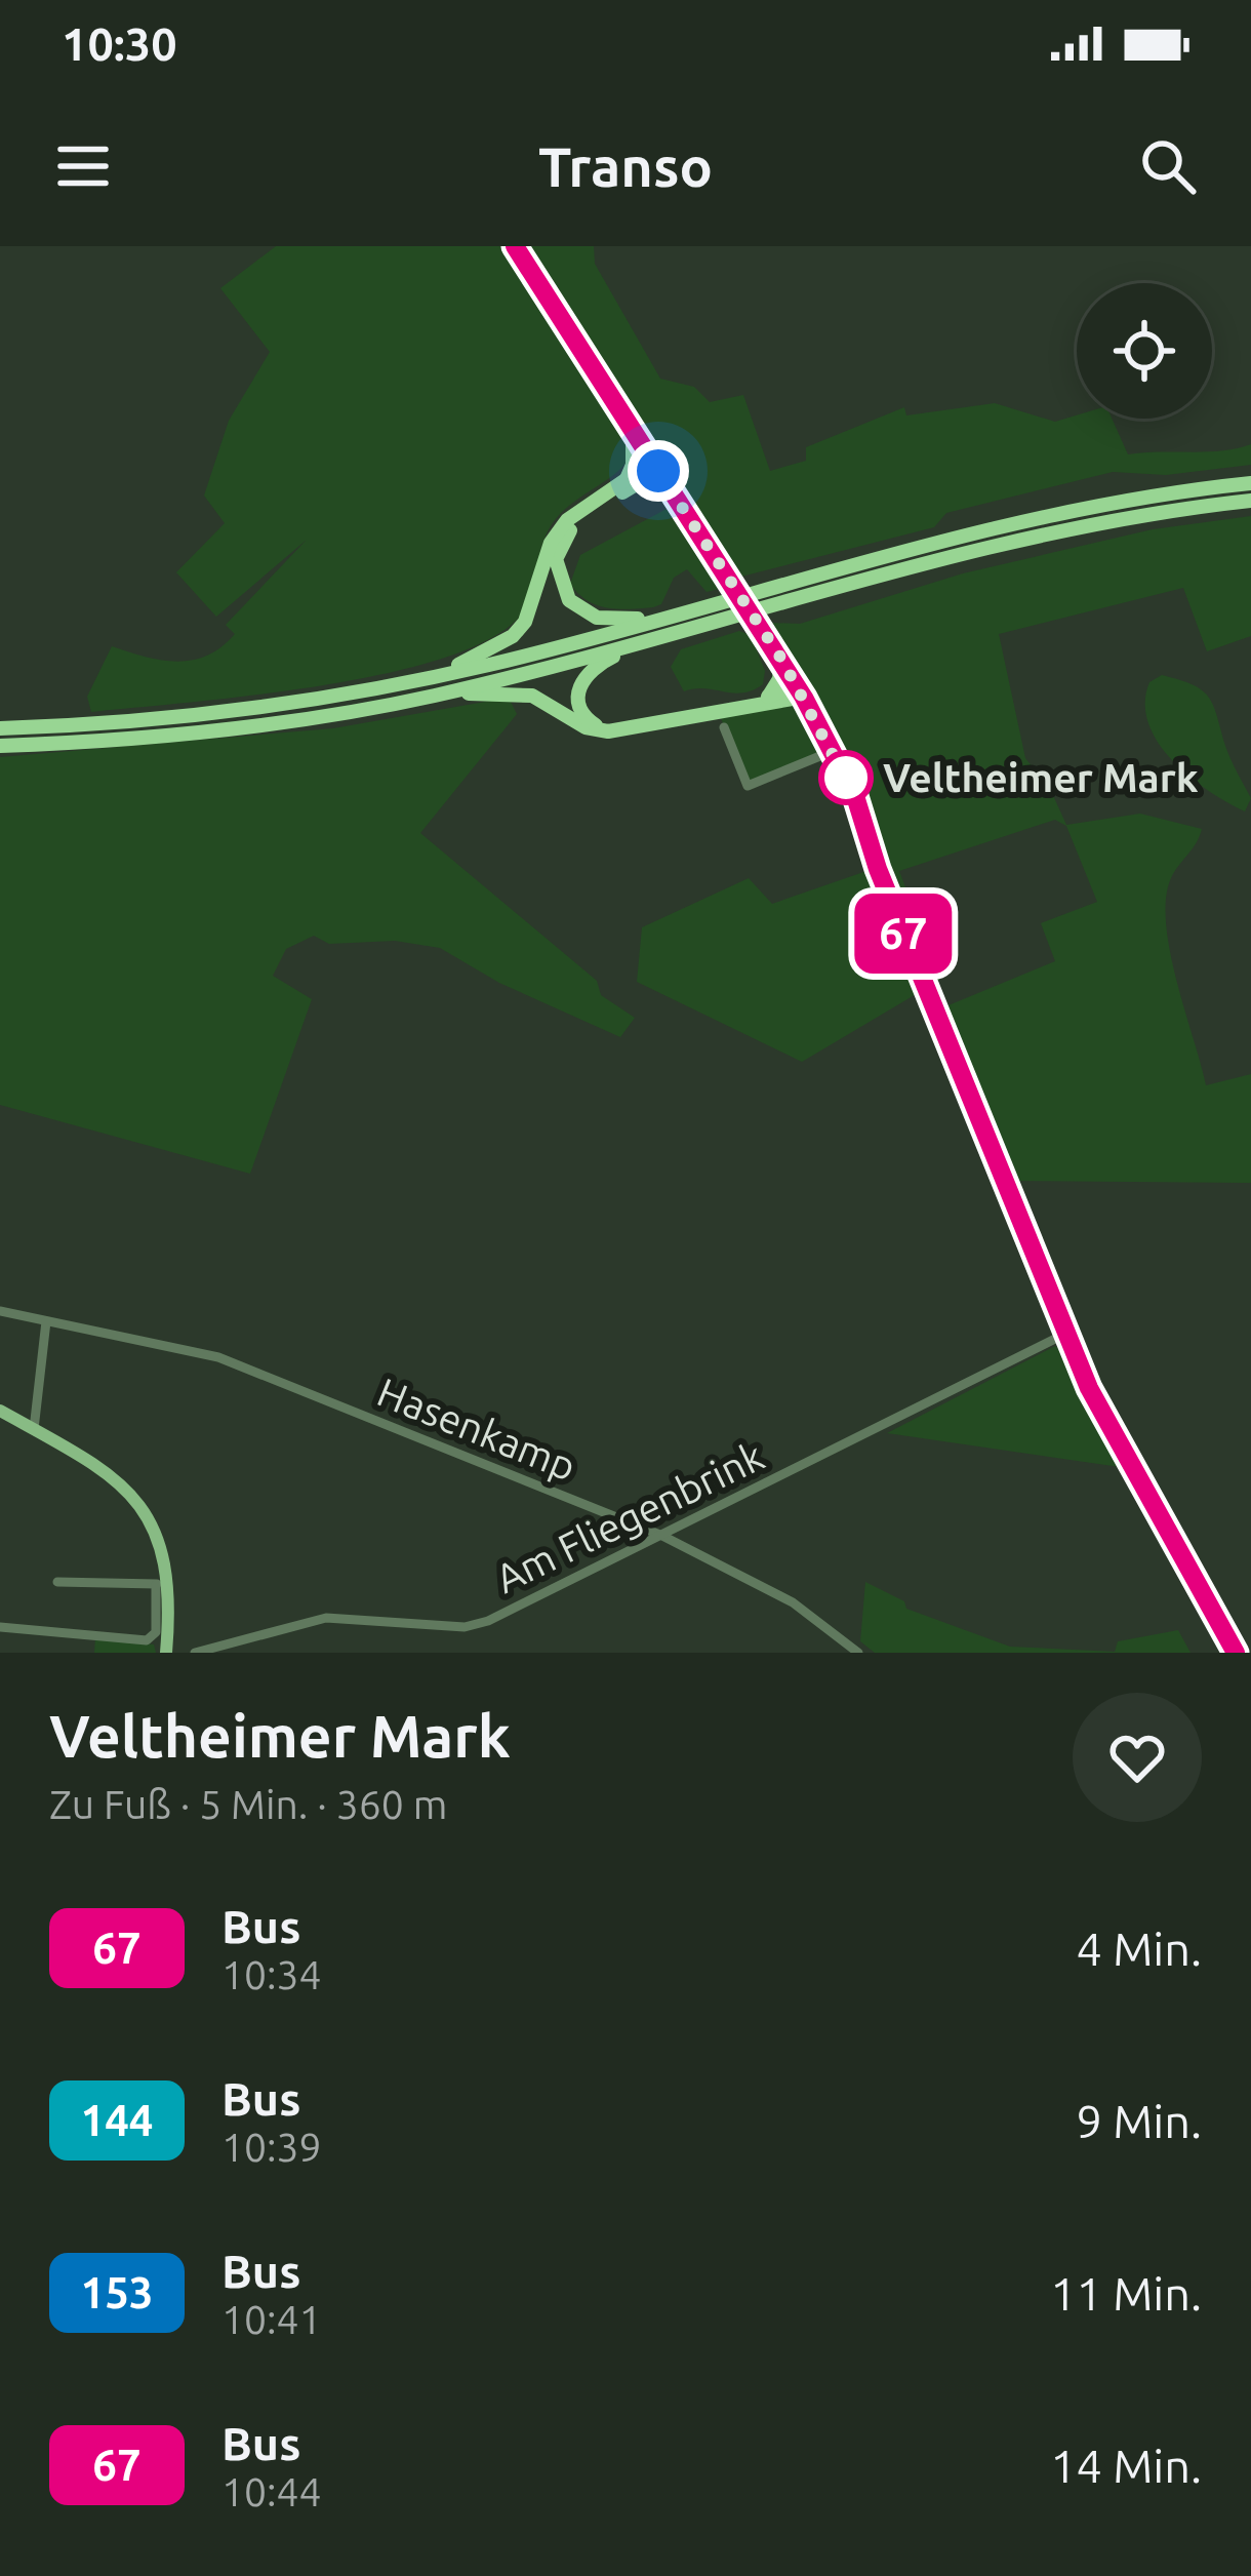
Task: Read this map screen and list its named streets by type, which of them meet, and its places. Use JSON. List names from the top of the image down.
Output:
{
  "streets": {
    "street": ["Hasenkamp", "Am Fliegenbrink"]
  },
  "crossings": [
    ["Hasenkamp", "Am Fliegenbrink"]
  ],
  "places": ["Veltheimer Mark"],
  "lines": ["bus line 67"],
  "page": {
    "status": "10:30",
    "header": "Transo",
    "on_map": "67",
    "heading": ["Veltheimer Mark", "Zu Fuß · 5 Min. · 360 m"],
    "list": [
      {
        "mark": "67",
        "name": "Bus",
        "note": "10:34",
        "value": "4 Min."
      },
      {
        "mark": "144",
        "name": "Bus",
        "note": "10:39",
        "value": "9 Min."
      },
      {
        "mark": "153",
        "name": "Bus",
        "note": "10:41",
        "value": "11 Min."
      },
      {
        "mark": "67",
        "name": "Bus",
        "note": "10:44",
        "value": "14 Min."
      }
    ]
  }
}
